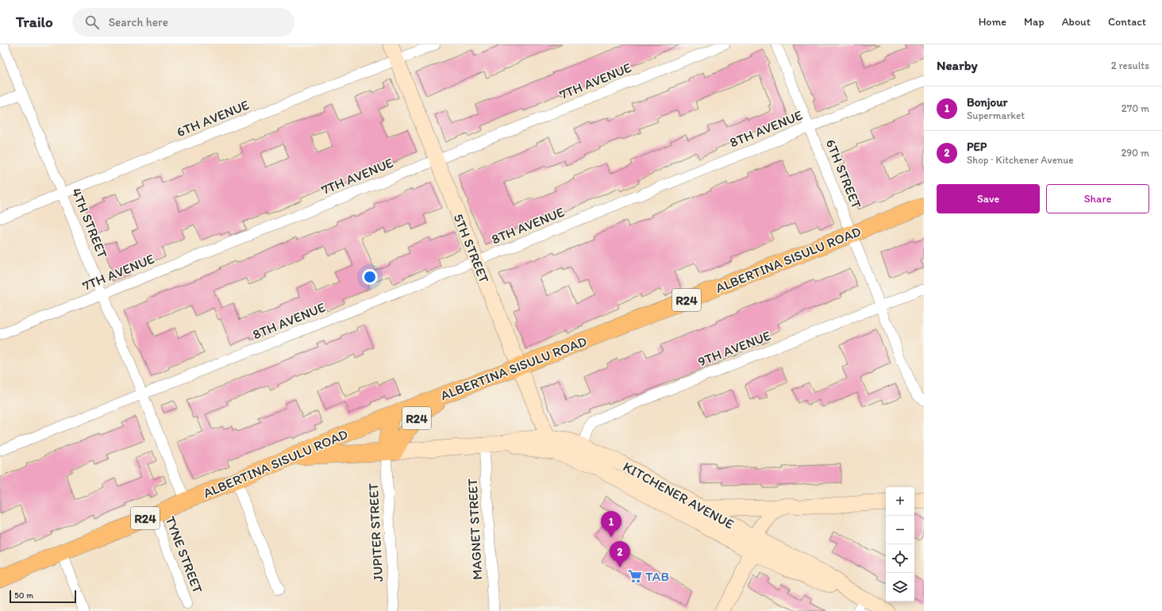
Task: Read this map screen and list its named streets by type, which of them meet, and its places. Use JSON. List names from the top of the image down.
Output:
{
  "streets": {
    "main road": [
      "5TH STREET",
      "ALBERTINA SISULU ROAD",
      "R24",
      "KITCHENER AVENUE"
    ],
    "street": [
      "7TH AVENUE",
      "6TH AVENUE",
      "8TH AVENUE",
      "6TH STREET",
      "4TH STREET",
      "9TH AVENUE",
      "MAGNET STREET",
      "JUPITER STREET",
      "TYNE STREET"
    ]
  },
  "crossings": [
    ["7TH AVENUE", "4TH STREET"],
    ["7TH AVENUE", "5TH STREET"],
    ["6TH AVENUE", "4TH STREET"],
    ["6TH AVENUE", "5TH STREET"],
    ["8TH AVENUE", "6TH STREET"],
    ["8TH AVENUE", "4TH STREET"],
    ["8TH AVENUE", "5TH STREET"],
    ["6TH STREET", "ALBERTINA SISULU ROAD"],
    ["6TH STREET", "9TH AVENUE"],
    ["4TH STREET", "ALBERTINA SISULU ROAD"],
    ["5TH STREET", "ALBERTINA SISULU ROAD"],
    ["5TH STREET", "KITCHENER AVENUE"],
    ["ALBERTINA SISULU ROAD", "R24"],
    ["ALBERTINA SISULU ROAD", "KITCHENER AVENUE"],
    ["ALBERTINA SISULU ROAD", "TYNE STREET"],
    ["R24", "KITCHENER AVENUE"],
    ["R24", "JUPITER STREET"],
    ["9TH AVENUE", "KITCHENER AVENUE"],
    ["KITCHENER AVENUE", "MAGNET STREET"],
    ["KITCHENER AVENUE", "JUPITER STREET"]
  ],
  "places": {
    "supermarket": ["TAB"]
  },
  "scale_bar": "50 m",
  "page": {
    "header": "Trailo",
    "search": "Search here",
    "nav": [
      "Home",
      "Map",
      "About",
      "Contact"
    ],
    "heading": ["Nearby", "2 results"],
    "list": [
      {
        "mark": "1",
        "name": "Bonjour",
        "note": "Supermarket",
        "value": "270 m"
      },
      {
        "mark": "2",
        "name": "PEP",
        "note": "Shop · Kitchener Avenue",
        "value": "290 m"
      }
    ],
    "buttons": ["Save", "Share"],
    "map_buttons": ["+", "−"],
    "pins": ["1", "2"],
    "scale": "50 m"
  }
}
